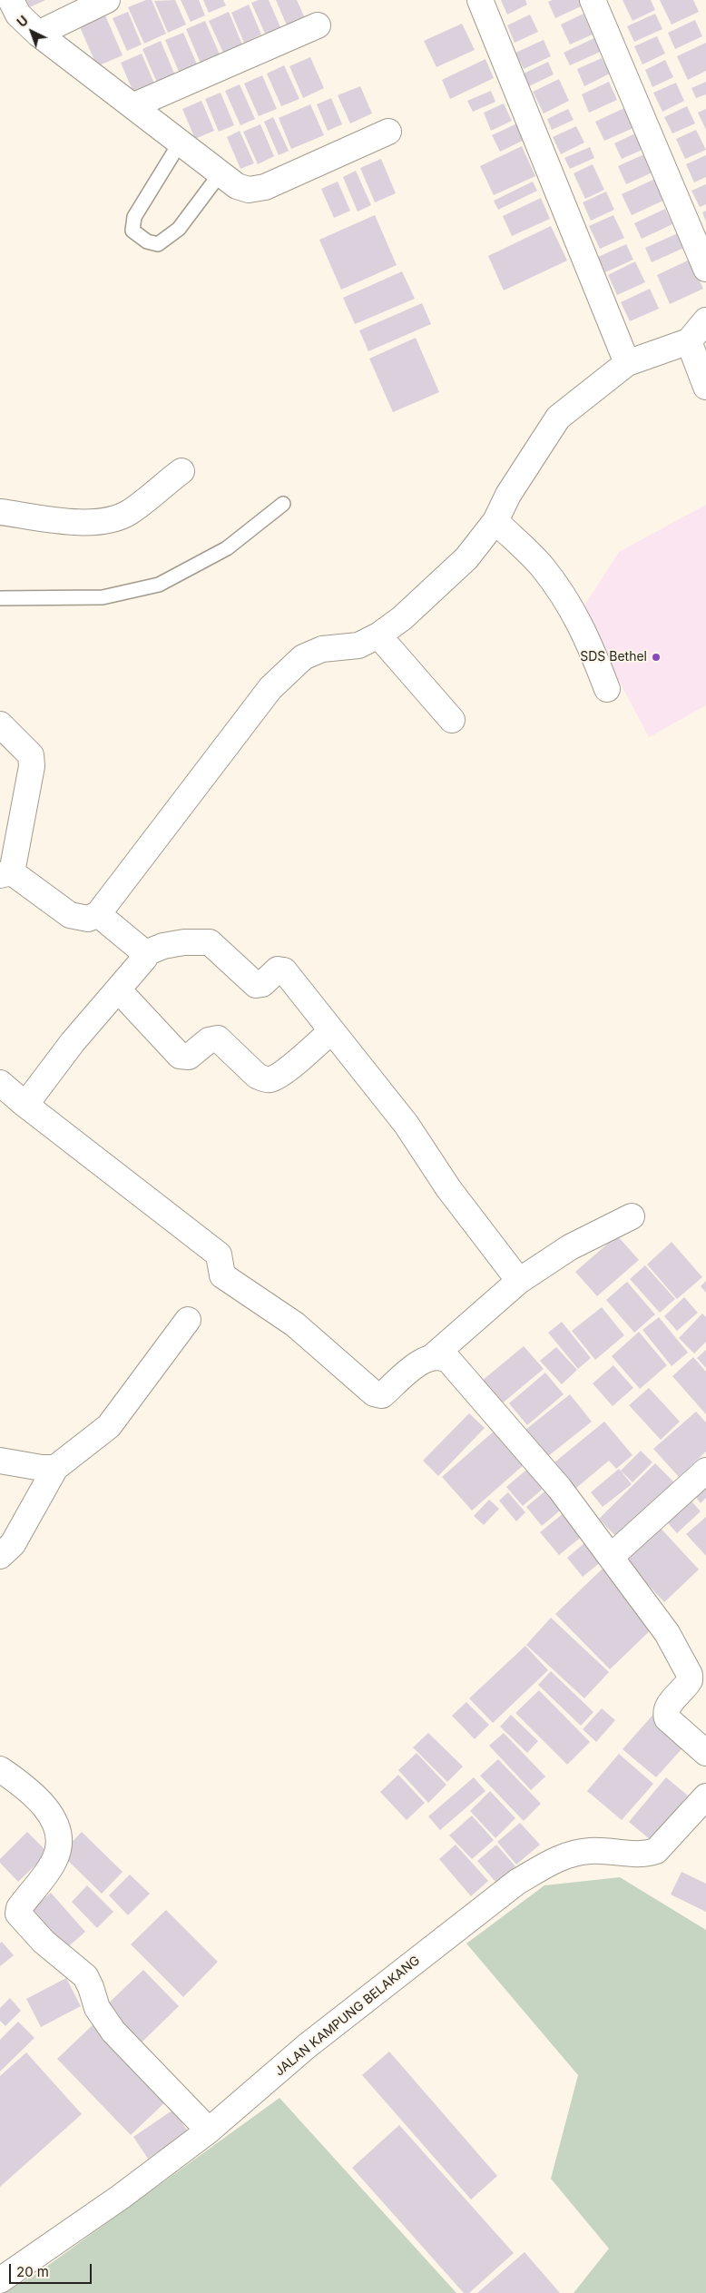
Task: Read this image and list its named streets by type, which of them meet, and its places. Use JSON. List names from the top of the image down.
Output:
{
  "streets": {
    "street": ["JALAN KAMPUNG BELAKANG"]
  },
  "places": ["SDS Bethel"],
  "scale_bar": "20 m",
  "north": "top left"
}
